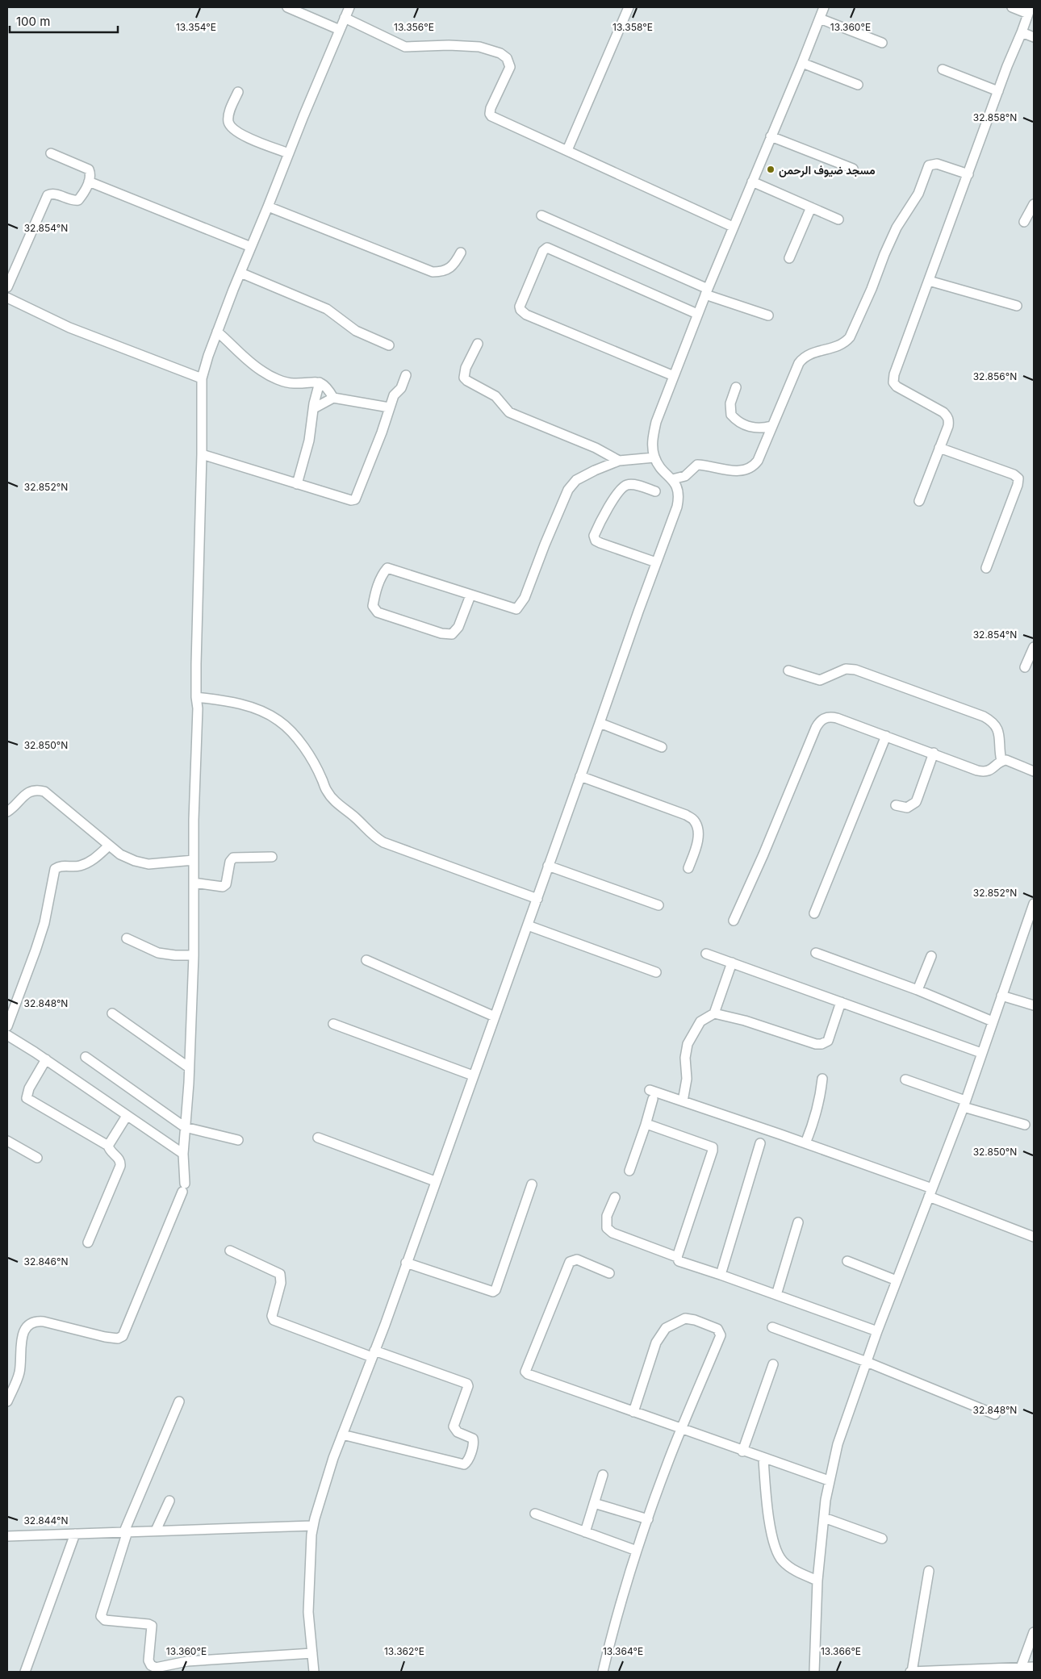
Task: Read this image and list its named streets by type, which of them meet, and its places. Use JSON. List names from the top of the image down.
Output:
{
  "places": ["مسجد ضيوف الرحمن"],
  "scale_bar": "100 m",
  "coordinates": [
    "13.356°E",
    "13.360°E",
    "13.354°E",
    "13.358°E",
    "32.858°N",
    "32.854°N",
    "32.856°N",
    "32.852°N",
    "32.850°N",
    "32.848°N",
    "32.846°N",
    "32.844°N",
    "13.362°E",
    "13.364°E",
    "13.366°E"
  ]
}
